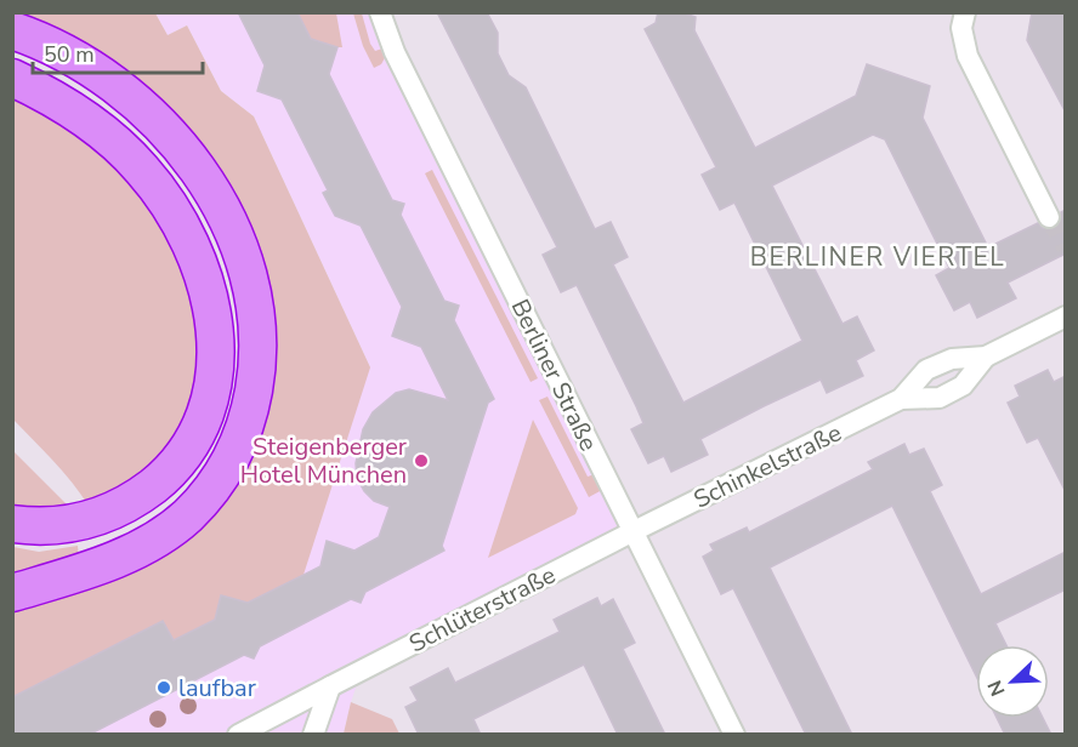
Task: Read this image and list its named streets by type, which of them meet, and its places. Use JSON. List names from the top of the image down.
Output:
{
  "streets": {
    "street": ["Berliner Straße", "Schinkelstraße", "Schlüterstraße"]
  },
  "crossings": [
    ["Berliner Straße", "Schinkelstraße"],
    ["Berliner Straße", "Schlüterstraße"],
    ["Schinkelstraße", "Schlüterstraße"]
  ],
  "districts": ["BERLINER VIERTEL"],
  "places": ["Steigenberger Hotel München", "laufbar"],
  "scale_bar": "50 m",
  "north": "bottom left"
}
